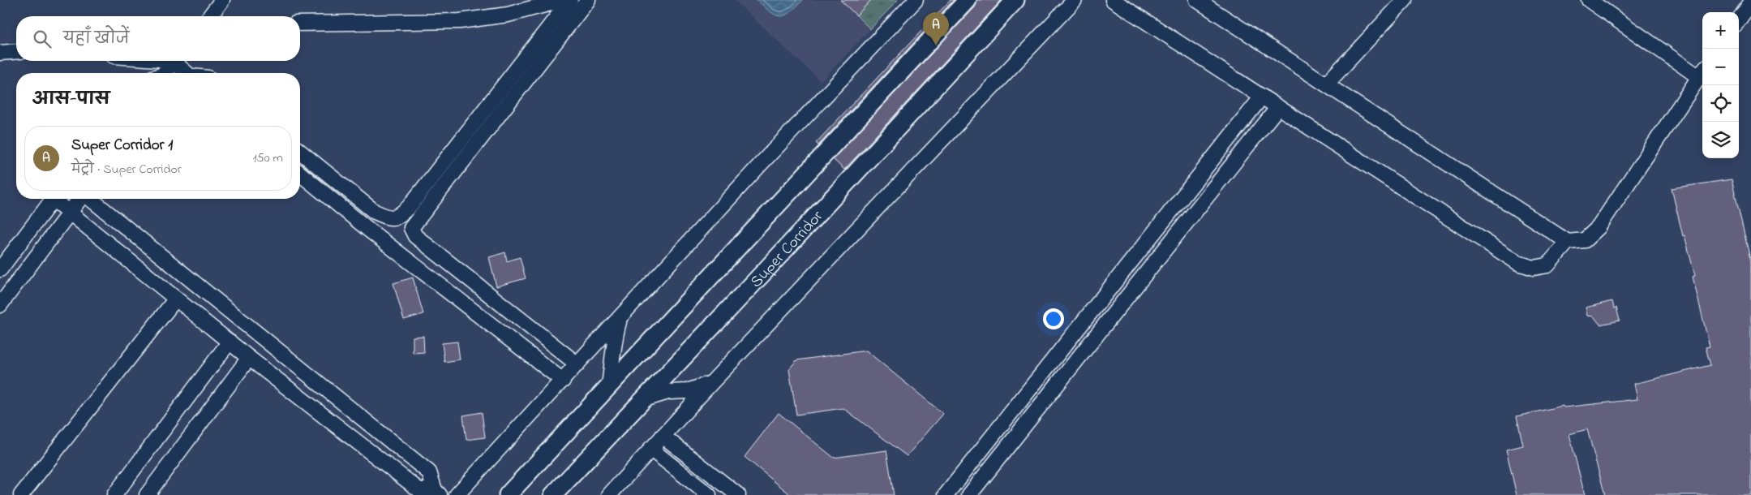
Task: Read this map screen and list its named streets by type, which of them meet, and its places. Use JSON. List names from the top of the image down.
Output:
{
  "streets": {
    "main road": ["Super Corridor"]
  },
  "page": {
    "map_buttons": ["+", "−"],
    "pins": "A",
    "search": "यहाँ खोजें",
    "heading": "आस-पास",
    "list": [
      {
        "mark": "A",
        "name": "Super Corridor 1",
        "note": "मेट्रो · Super Corridor",
        "value": "150 m"
      }
    ]
  }
}
